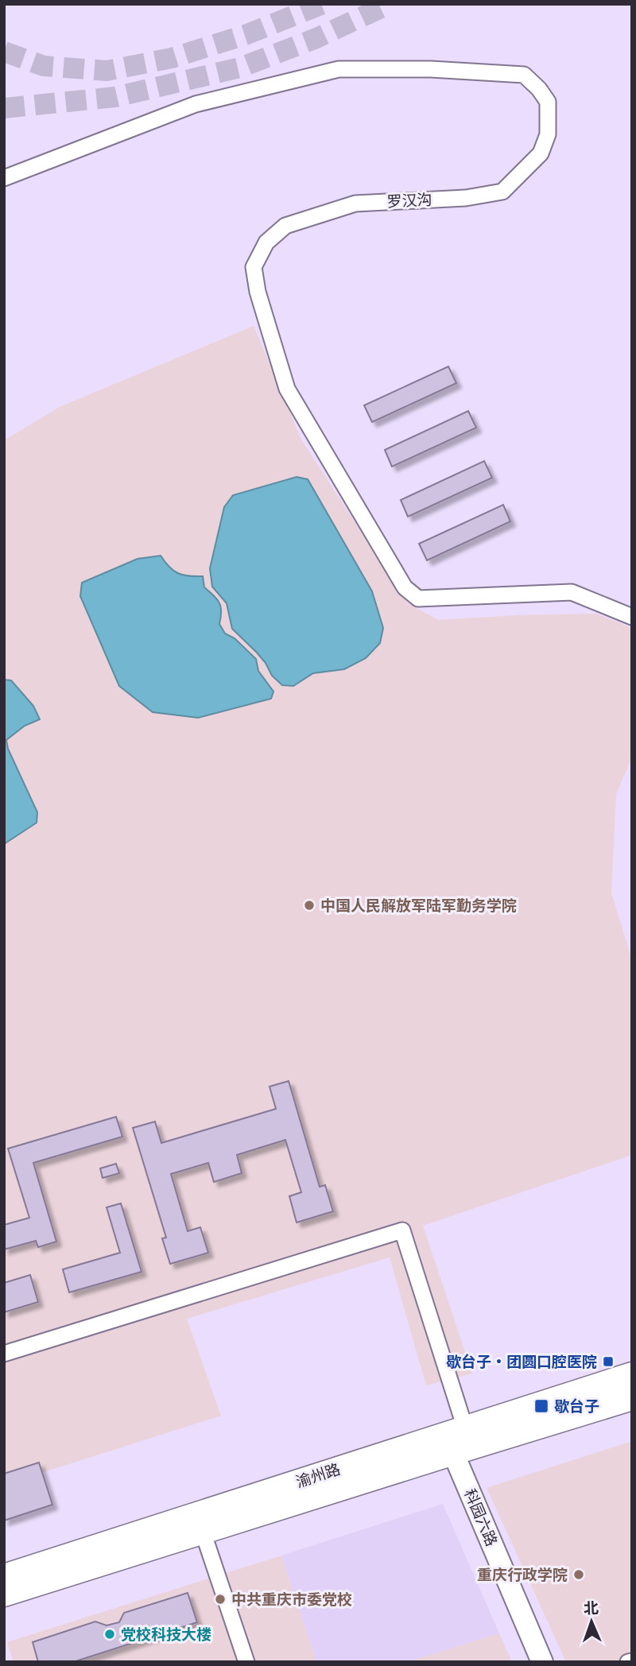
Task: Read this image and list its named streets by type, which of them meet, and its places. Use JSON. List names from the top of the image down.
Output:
{
  "streets": {
    "main road": ["渝州路", "科园六路"],
    "street": ["罗汉沟"]
  },
  "crossings": [
    ["渝州路", "科园六路"]
  ],
  "places": {
    "other": [
      "中国人民解放军陆军勤务学院",
      "重庆行政学院",
      "中共重庆市委党校",
      "党校科技大楼"
    ],
    "transit": ["歇台子‧团圆口腔医院", "歇台子"]
  },
  "north": "top"
}
